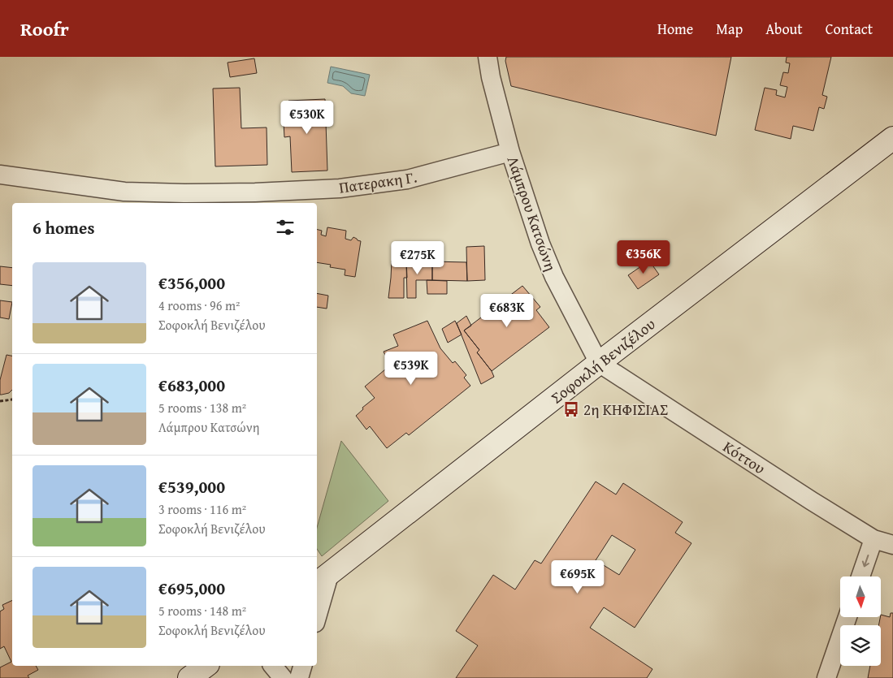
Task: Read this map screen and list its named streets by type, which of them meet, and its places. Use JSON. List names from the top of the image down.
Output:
{
  "streets": {
    "main road": ["Σοφοκλή Βενιζέλου"],
    "street": ["Πατερακη Γ.", "Λάμπρου Κατσώνη", "Κόττου"]
  },
  "crossings": [
    ["Πατερακη Γ.", "Λάμπρου Κατσώνη"],
    ["Λάμπρου Κατσώνη", "Σοφοκλή Βενιζέλου"],
    ["Λάμπρου Κατσώνη", "Κόττου"],
    ["Σοφοκλή Βενιζέλου", "Κόττου"]
  ],
  "places": {
    "bus stop": ["2η ΚΗΦΙΣΙΑΣ"]
  },
  "north": "bottom",
  "page": {
    "header": "Roofr",
    "nav": [
      "Home",
      "Map",
      "About",
      "Contact"
    ],
    "price": [
      "€530K",
      "€356K",
      "€275K",
      "€683K",
      "€539K",
      "€695K"
    ],
    "heading": "6 homes",
    "list": [
      {
        "name": "€356,000",
        "note": "4 rooms · 96 m² · Σοφοκλή Βενιζέλου"
      },
      {
        "name": "€683,000",
        "note": "5 rooms · 138 m² · Λάμπρου Κατσώνη"
      },
      {
        "name": "€539,000",
        "note": "3 rooms · 116 m² · Σοφοκλή Βενιζέλου"
      },
      {
        "name": "€695,000",
        "note": "5 rooms · 148 m² · Σοφοκλή Βενιζέλου"
      }
    ]
  }
}
